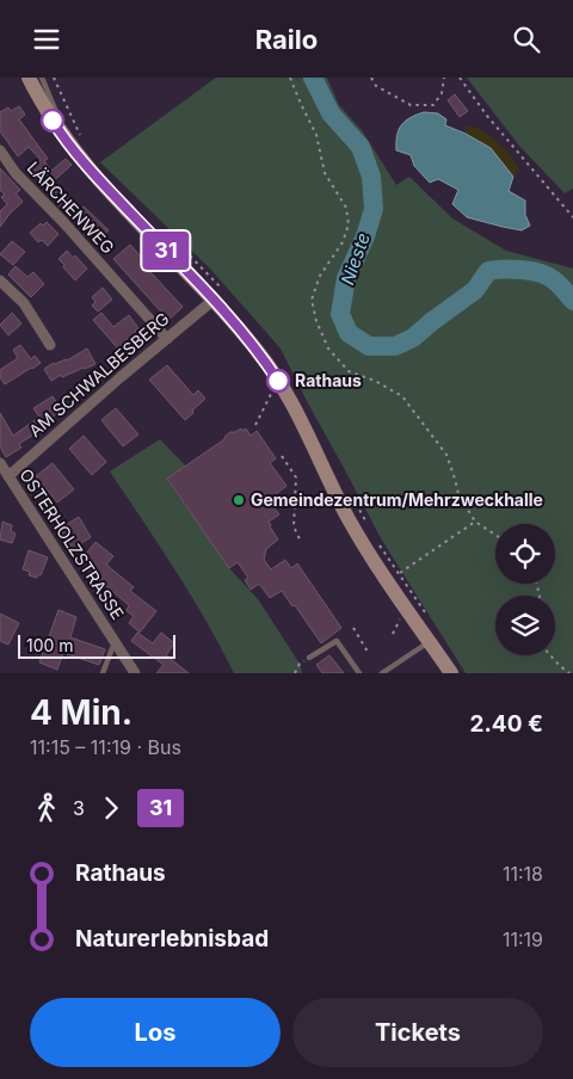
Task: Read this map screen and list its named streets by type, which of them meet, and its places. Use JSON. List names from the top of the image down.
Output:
{
  "streets": {
    "street": ["LÄRCHENWEG", "AM SCHWALBESBERG", "OSTERHOLZSTRASSE"]
  },
  "crossings": [
    ["LÄRCHENWEG", "AM SCHWALBESBERG"],
    ["AM SCHWALBESBERG", "OSTERHOLZSTRASSE"]
  ],
  "water": ["Nieste"],
  "places": ["Rathaus", "Gemeindezentrum/Mehrzweckhalle"],
  "lines": ["bus line 31"],
  "scale_bar": "100 m",
  "page": {
    "header": "Railo",
    "on_map": "31",
    "scale": "100 m",
    "heading": ["4 Min.", "11:15 – 11:19 · Bus", "2.40 €"],
    "legs": ["3", "31"],
    "list": [
      {
        "name": "Rathaus",
        "value": "11:18"
      },
      {
        "name": "Naturerlebnisbad",
        "value": "11:19"
      }
    ],
    "buttons": ["Los", "Tickets"]
  }
}
